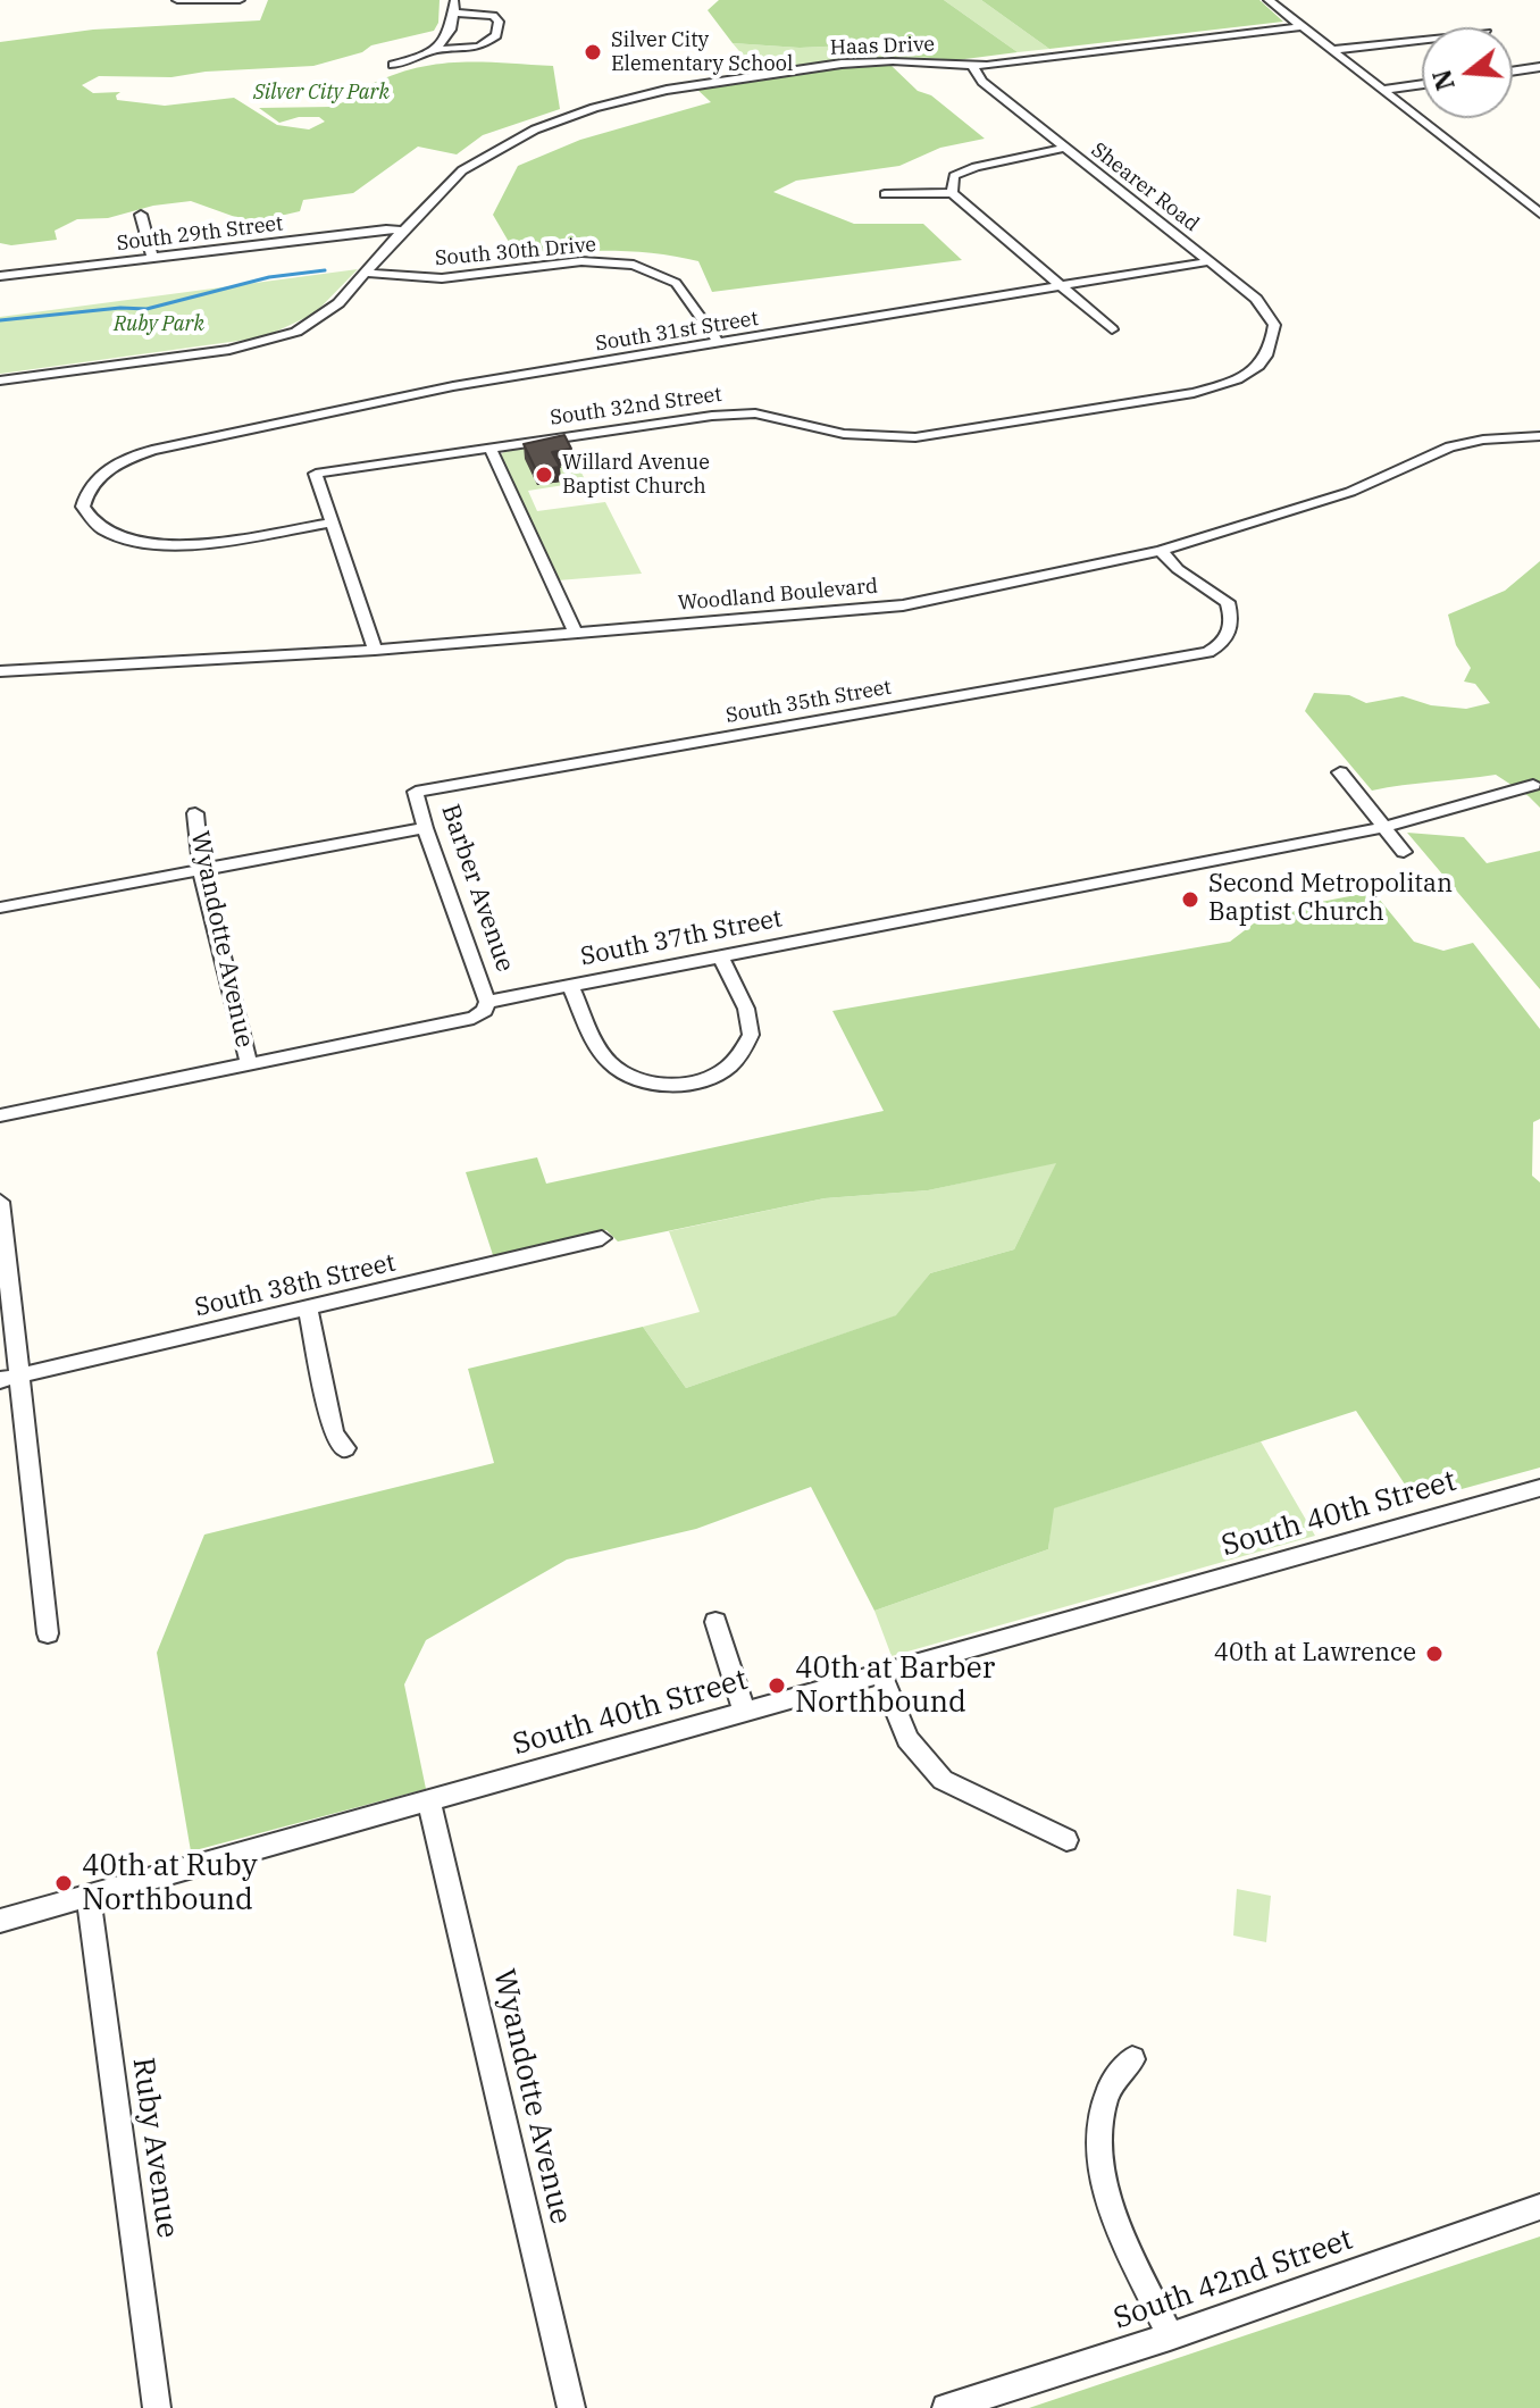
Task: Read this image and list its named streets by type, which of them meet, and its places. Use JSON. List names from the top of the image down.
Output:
{
  "streets": {
    "street": [
      "Haas Drive",
      "Shearer Road",
      "South 29th Street",
      "South 30th Drive",
      "South 31st Street",
      "South 32nd Street",
      "Woodland Boulevard",
      "South 35th Street",
      "Barber Avenue",
      "South 37th Street",
      "Wyandotte Avenue",
      "South 38th Street",
      "South 40th Street",
      "Ruby Avenue",
      "South 42nd Street"
    ]
  },
  "crossings": [
    ["Haas Drive", "Shearer Road"],
    ["Haas Drive", "South 29th Street"],
    ["Haas Drive", "South 30th Drive"],
    ["Shearer Road", "South 31st Street"],
    ["Shearer Road", "South 32nd Street"],
    ["South 30th Drive", "South 31st Street"],
    ["South 31st Street", "South 32nd Street"],
    ["Woodland Boulevard", "South 35th Street"],
    ["South 35th Street", "Barber Avenue"],
    ["Barber Avenue", "South 37th Street"],
    ["South 37th Street", "Wyandotte Avenue"],
    ["Wyandotte Avenue", "South 40th Street"],
    ["South 40th Street", "Ruby Avenue"]
  ],
  "parks": ["Silver City Park", "Ruby Park"],
  "places": [
    "Silver City Elementary School",
    "Willard Avenue Baptist Church",
    "Second Metropolitan Baptist Church",
    "40th at Lawrence",
    "40th at Barber Northbound",
    "40th at Ruby Northbound"
  ],
  "north": "left"
}
